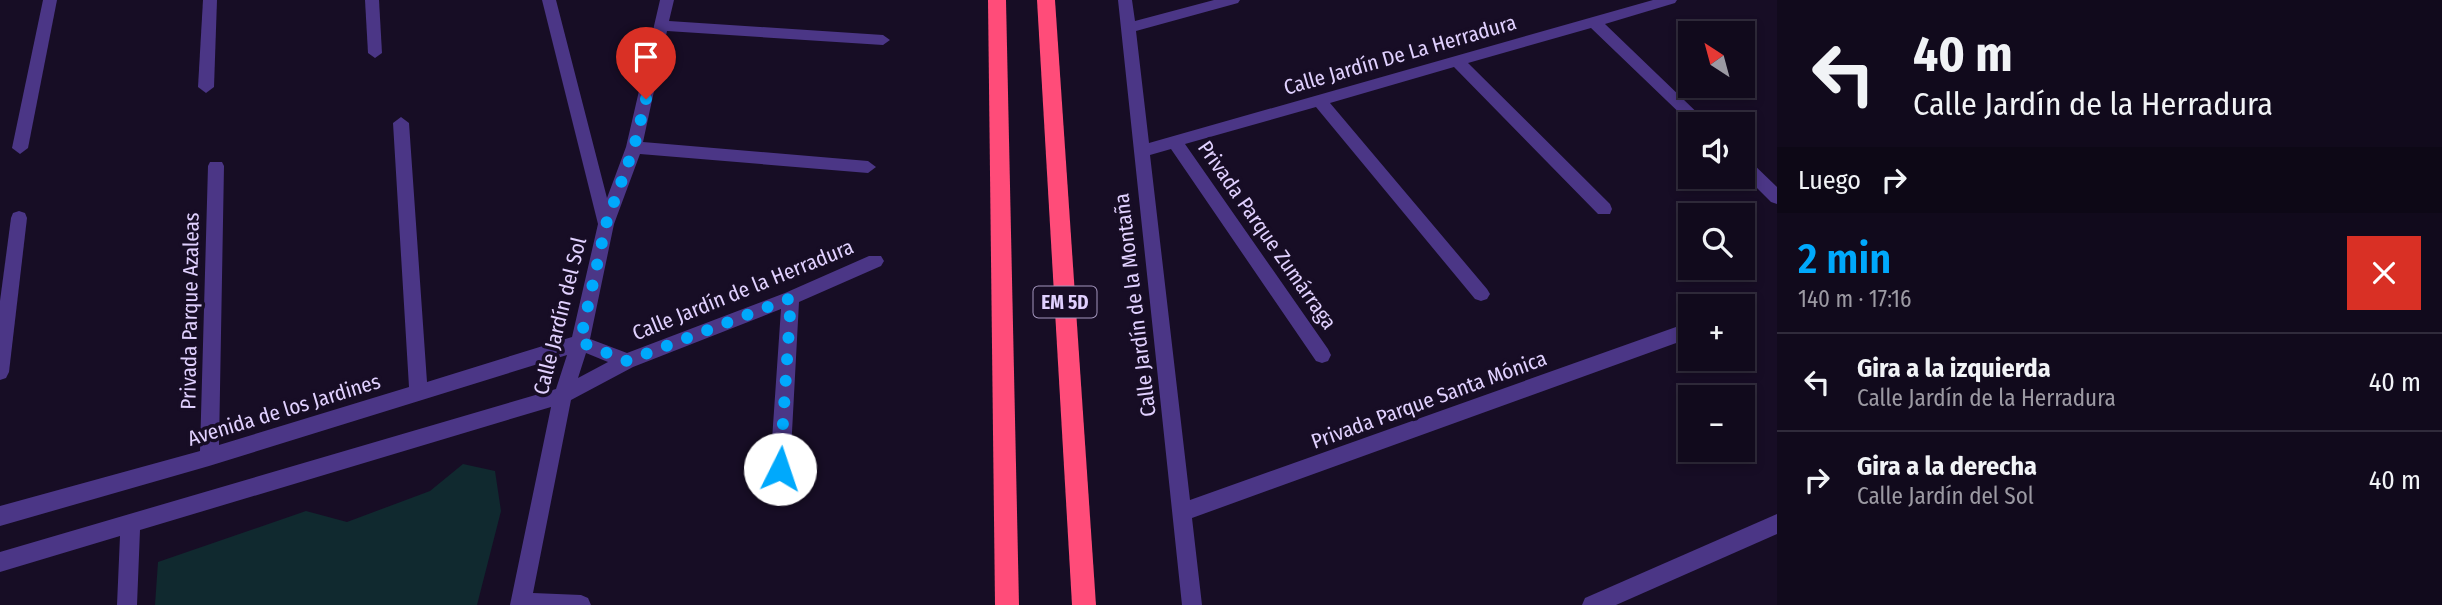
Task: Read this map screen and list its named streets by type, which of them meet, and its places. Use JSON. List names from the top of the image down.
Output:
{
  "streets": {
    "highway": ["EM 5D"],
    "street": [
      "Calle Jardín De La Herradura",
      "Privada Parque Zumárraga",
      "Calle Jardín de la Herradura",
      "Calle Jardín de la Montaña",
      "Privada Parque Azaleas",
      "Calle Jardín del Sol",
      "Privada Parque Santa Mónica",
      "Avenida de los Jardines"
    ]
  },
  "crossings": [
    ["Calle Jardín De La Herradura", "Privada Parque Zumárraga"],
    ["Calle Jardín De La Herradura", "Calle Jardín de la Montaña"],
    ["Calle Jardín de la Herradura", "Calle Jardín del Sol"],
    ["Calle Jardín de la Herradura", "Avenida de los Jardines"],
    ["Calle Jardín de la Montaña", "Privada Parque Santa Mónica"],
    ["Privada Parque Azaleas", "Avenida de los Jardines"],
    ["Calle Jardín del Sol", "Avenida de los Jardines"]
  ],
  "north": "top left",
  "page": {
    "turn": ["40 m", "Calle Jardín de la Herradura"],
    "map_buttons": ["+", "−"],
    "then": "Luego",
    "heading": ["2 min", "140 m · 17:16"],
    "list": [
      {
        "name": "Gira a la izquierda",
        "note": "Calle Jardín de la Herradura",
        "value": "40 m"
      },
      {
        "name": "Gira a la derecha",
        "note": "Calle Jardín del Sol",
        "value": "40 m"
      }
    ]
  }
}
